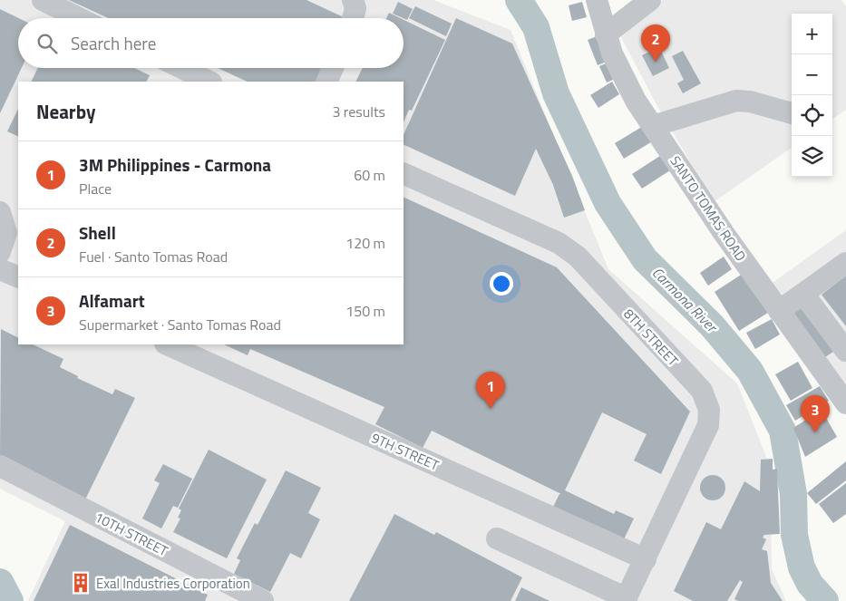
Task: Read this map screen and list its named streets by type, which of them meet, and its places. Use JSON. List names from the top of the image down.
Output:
{
  "streets": {
    "street": [
      "SANTO TOMAS ROAD",
      "8TH STREET",
      "9TH STREET",
      "10TH STREET"
    ]
  },
  "crossings": [
    ["8TH STREET", "9TH STREET"]
  ],
  "water": ["Carmona River"],
  "places": {
    "building": ["Exal Industries Corporation"]
  },
  "page": {
    "map_buttons": ["+", "−"],
    "search": "Search here",
    "pins": ["2", "1", "3"],
    "heading": ["Nearby", "3 results"],
    "list": [
      {
        "mark": "1",
        "name": "3M Philippines - Carmona",
        "note": "Place",
        "value": "60 m"
      },
      {
        "mark": "2",
        "name": "Shell",
        "note": "Fuel · Santo Tomas Road",
        "value": "120 m"
      },
      {
        "mark": "3",
        "name": "Alfamart",
        "note": "Supermarket · Santo Tomas Road",
        "value": "150 m"
      }
    ]
  }
}
